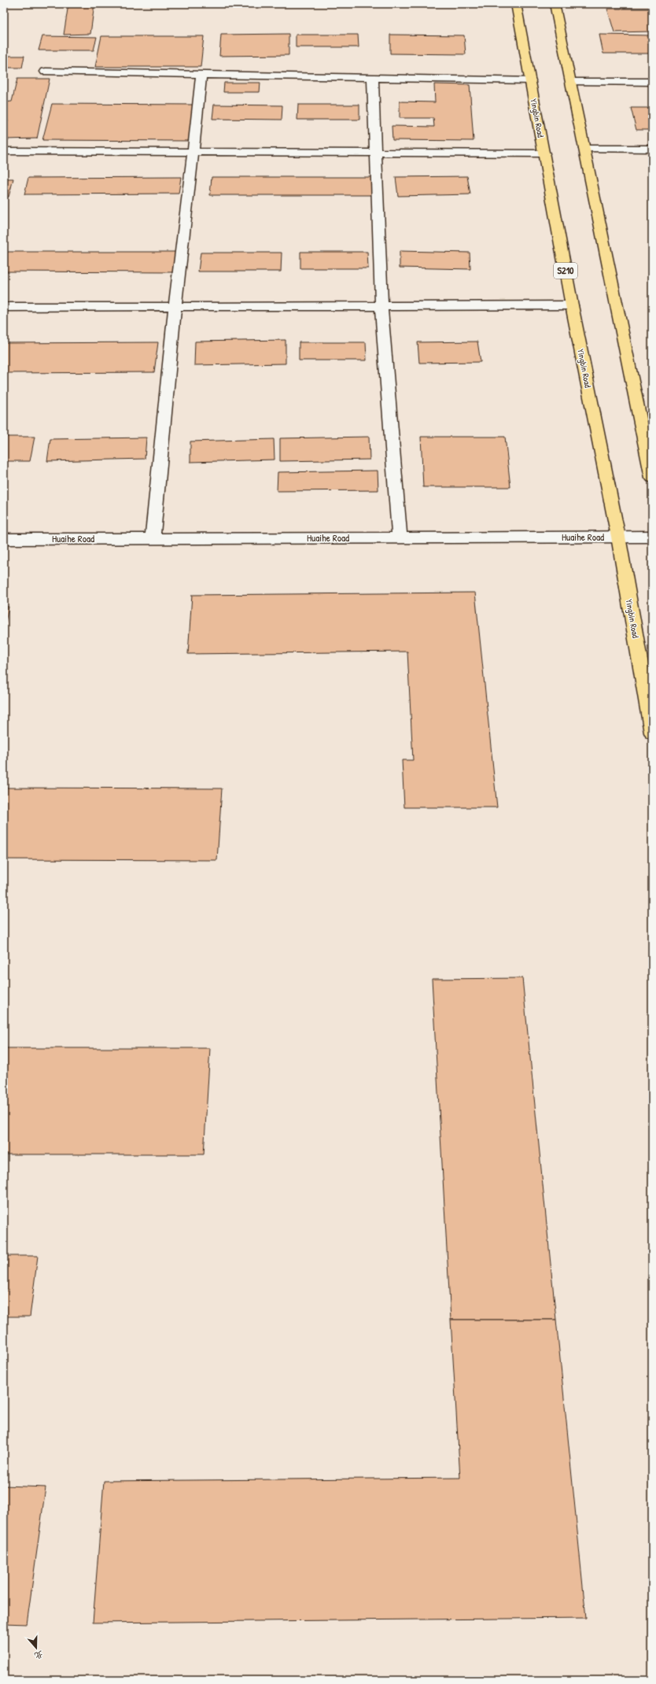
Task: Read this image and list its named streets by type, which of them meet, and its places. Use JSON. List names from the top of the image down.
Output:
{
  "streets": {
    "main road": ["Yingbin Road", "S210"],
    "street": ["Huaihe Road"]
  },
  "crossings": [
    ["Yingbin Road", "Huaihe Road"]
  ],
  "north": "bottom"
}
